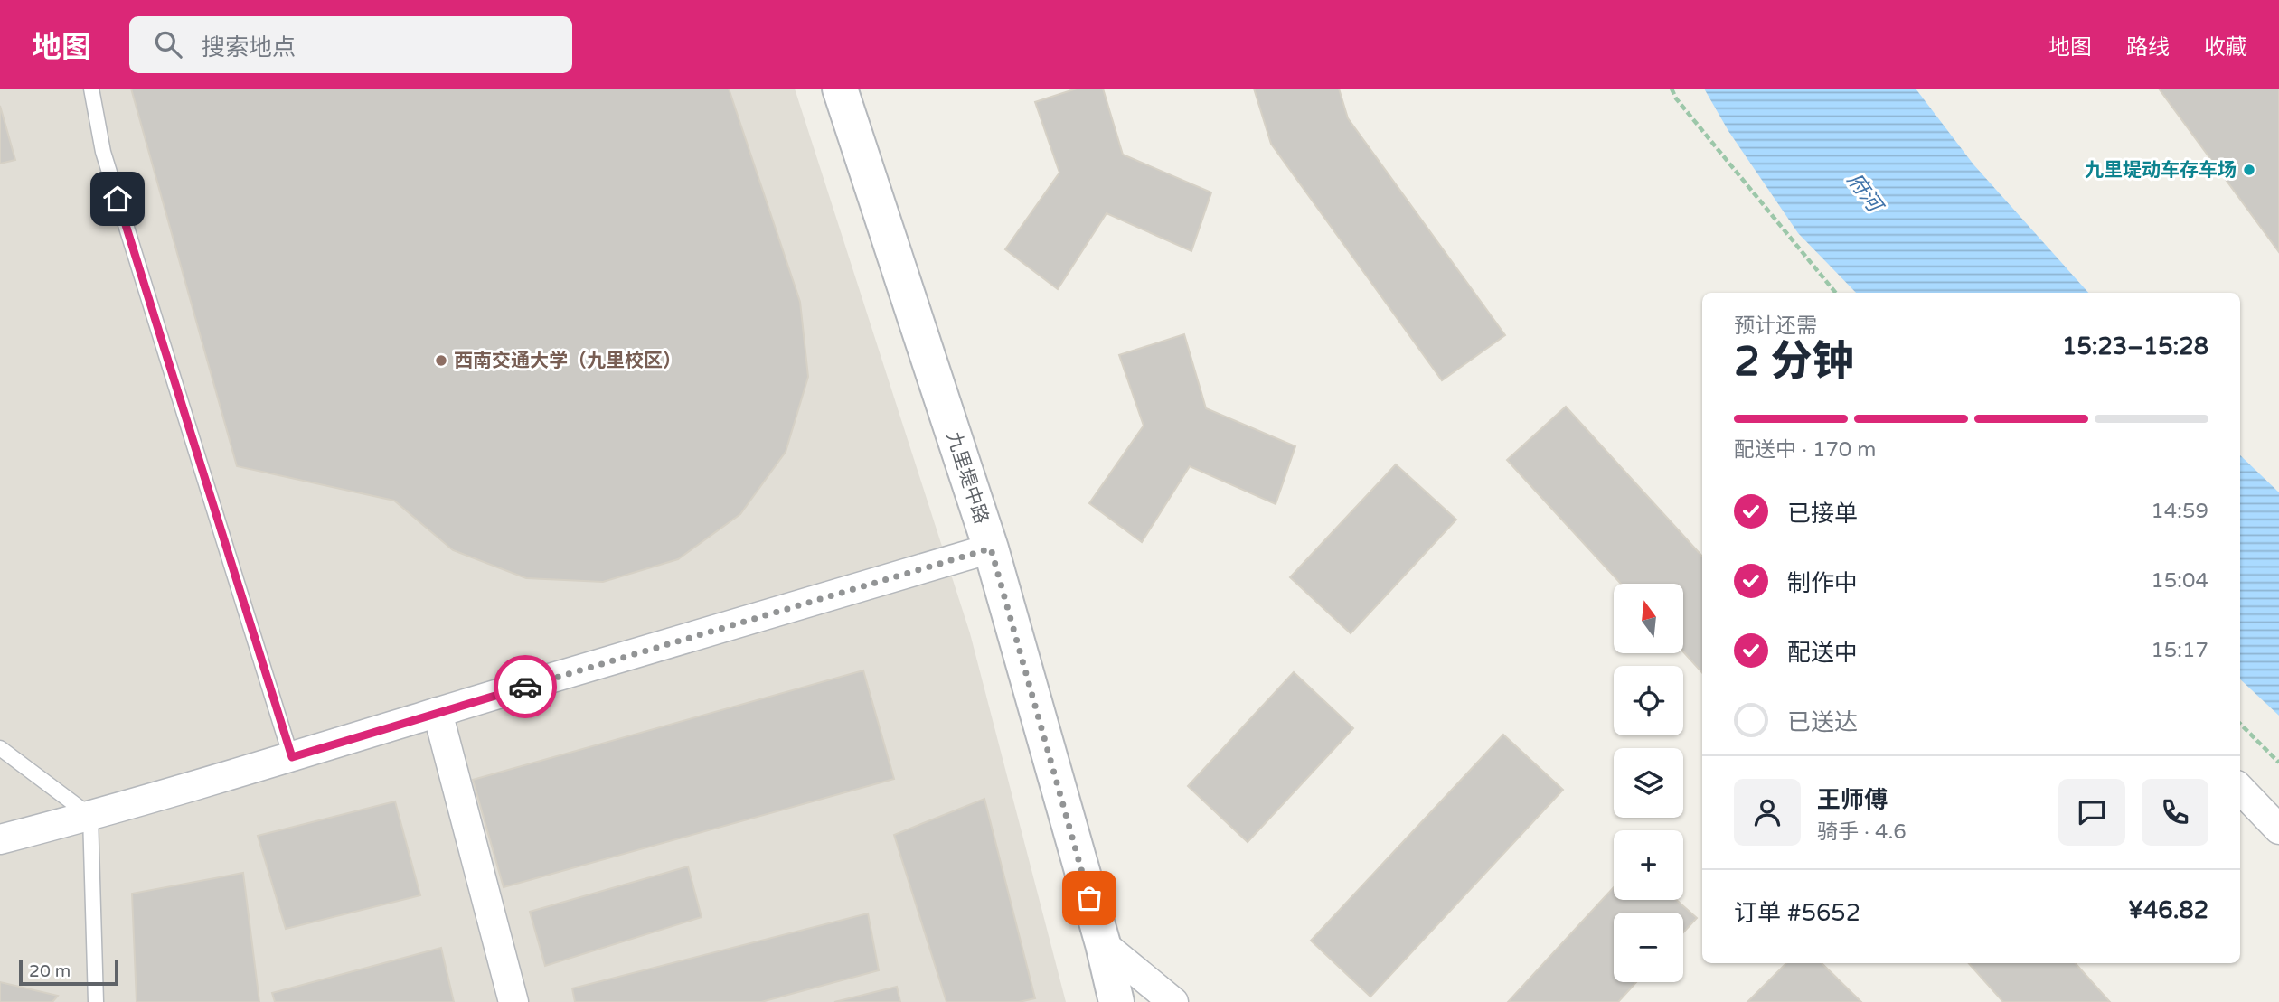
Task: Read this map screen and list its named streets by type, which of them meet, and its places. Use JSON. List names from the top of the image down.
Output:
{
  "streets": {
    "street": ["九里堤中路"]
  },
  "water": ["府河"],
  "places": ["九里堤动车存车场", "西南交通大学（九里校区）"],
  "scale_bar": "20 m",
  "north": "top",
  "page": {
    "header": "地图",
    "search": "搜索地点",
    "nav": ["地图", "路线", "收藏"],
    "heading": ["2 分钟", "预计还需", "15:23–15:28"],
    "panel": [
      "王师傅",
      "骑手 · 4.6",
      "订单 #5652",
      "¥46.82"
    ],
    "bar": "配送中 · 170 m",
    "list": [
      ["已接单", "14:59"],
      ["制作中", "15:04"],
      ["配送中", "15:17"],
      "已送达"
    ],
    "map_buttons": ["+", "−"],
    "scale": "20 m"
  }
}
